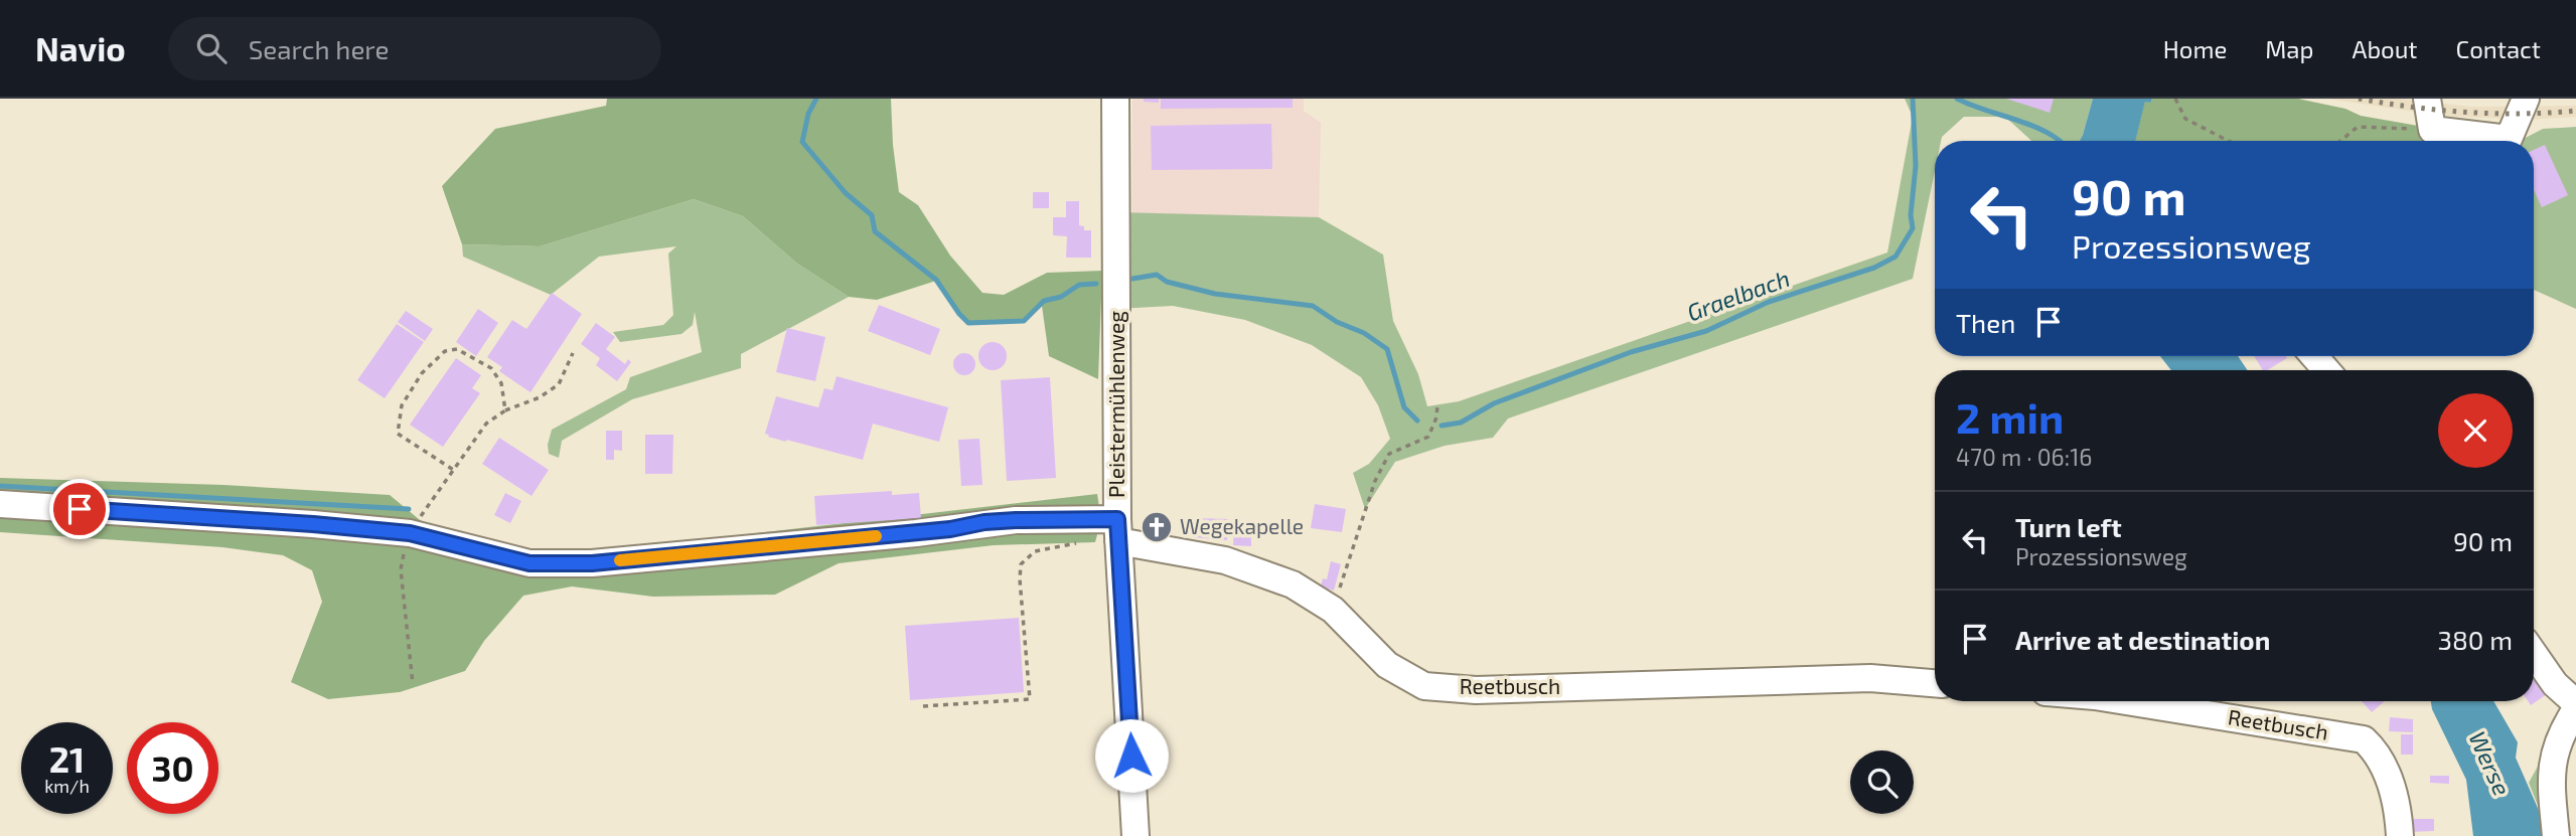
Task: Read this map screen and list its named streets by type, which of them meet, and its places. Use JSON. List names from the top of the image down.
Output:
{
  "streets": {
    "street": ["Pleistermühlenweg", "Reetbusch"]
  },
  "crossings": [
    ["Pleistermühlenweg", "Reetbusch"]
  ],
  "water": ["Graelbach", "Werse"],
  "places": {
    "church": ["Wegekapelle"]
  },
  "page": {
    "header": "Navio",
    "search": "Search here",
    "nav": [
      "Home",
      "Map",
      "About",
      "Contact"
    ],
    "turn": ["90 m", "Prozessionsweg"],
    "then": "Then",
    "heading": ["2 min", "470 m · 06:16"],
    "list": [
      {
        "name": "Turn left",
        "note": "Prozessionsweg",
        "value": "90 m"
      },
      {
        "name": "Arrive at destination",
        "value": "380 m"
      }
    ],
    "speed": "21 km/h",
    "limit": "30"
  }
}
